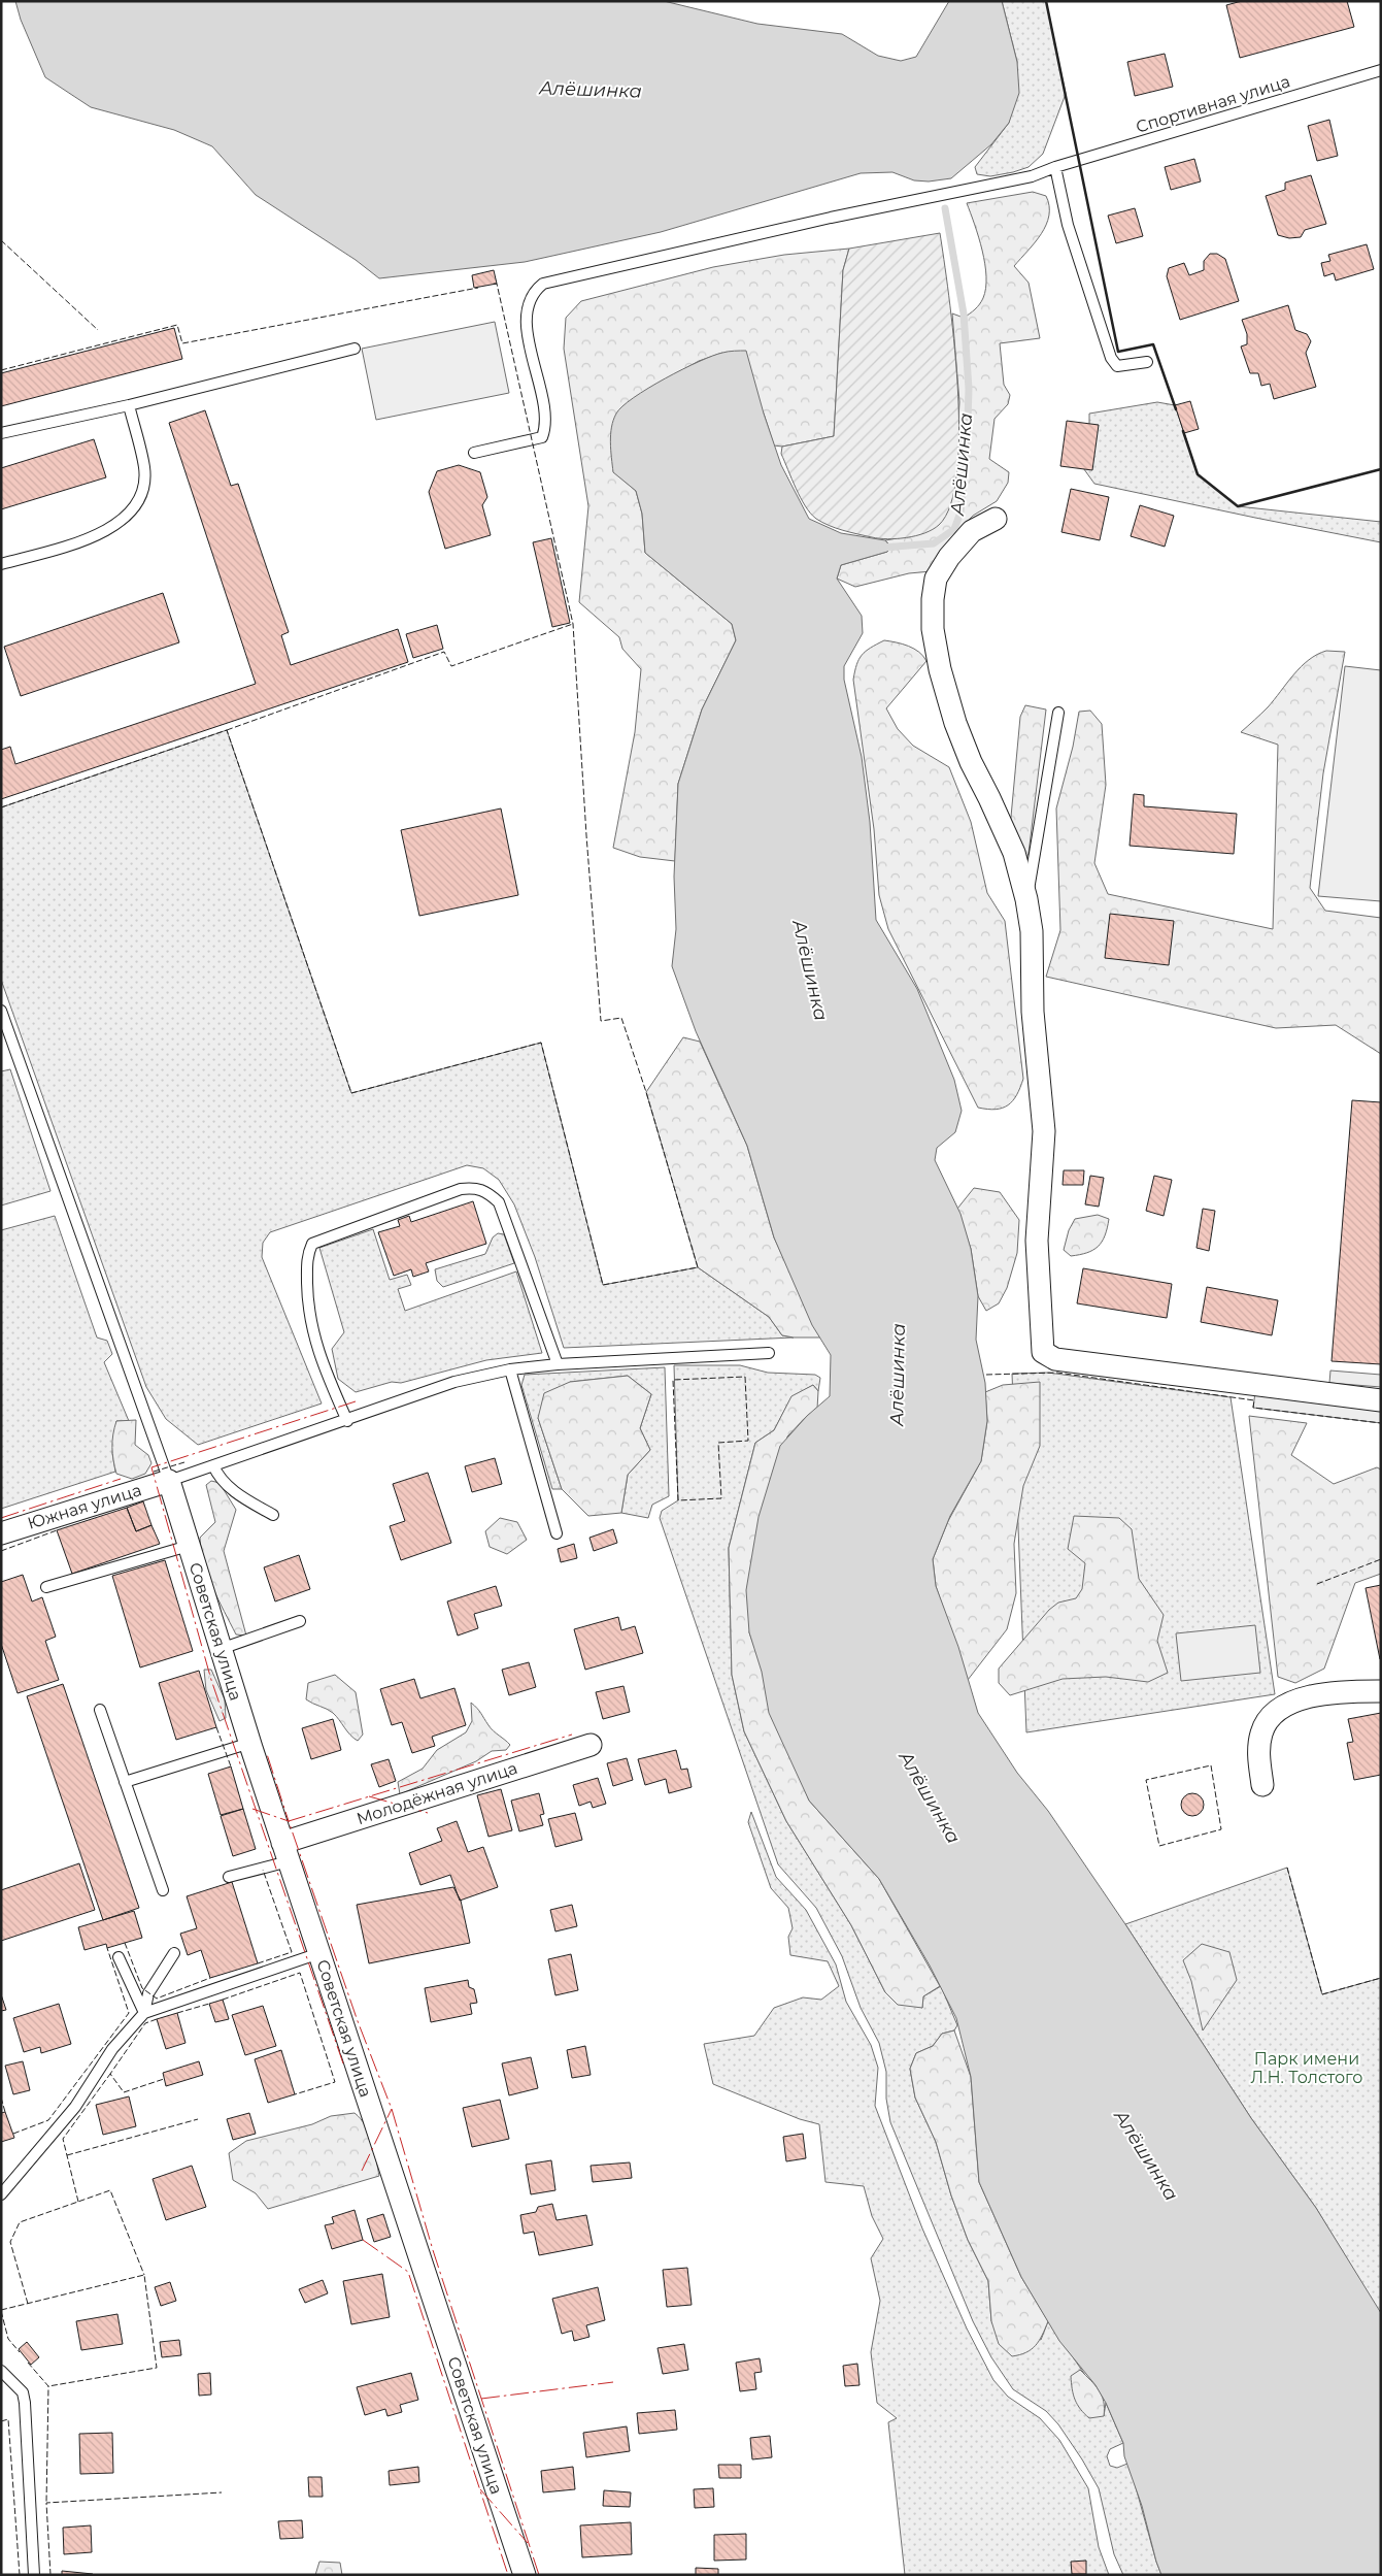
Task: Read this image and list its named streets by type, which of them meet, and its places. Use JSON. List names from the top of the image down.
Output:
{
  "streets": {
    "street": ["Южная улица", "Советская улица", "Молодёжная улица"],
    "lane": ["Спортивная улица"]
  },
  "crossings": [
    ["Южная улица", "Советская улица"],
    ["Советская улица", "Молодёжная улица"]
  ],
  "water": ["Алёшинка"],
  "parks": ["Парк имени Л.Н. Толстого"]
}
